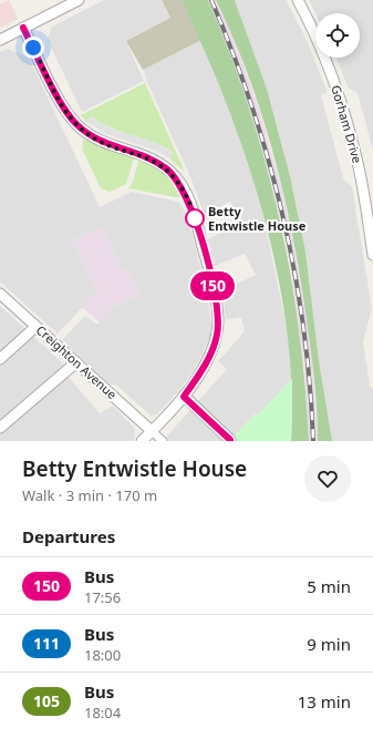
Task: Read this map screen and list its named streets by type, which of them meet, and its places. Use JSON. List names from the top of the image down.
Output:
{
  "streets": {
    "street": ["Gorham Drive", "Creighton Avenue"]
  },
  "places": ["Betty Entwistle House"],
  "lines": ["bus line 150"],
  "page": {
    "on_map": "150",
    "heading": [
      ["Betty Entwistle House", "Walk · 3 min · 170 m"],
      "Departures"
    ],
    "list": [
      {
        "mark": "150",
        "name": "Bus",
        "note": "17:56",
        "value": "5 min"
      },
      {
        "mark": "111",
        "name": "Bus",
        "note": "18:00",
        "value": "9 min"
      },
      {
        "mark": "105",
        "name": "Bus",
        "note": "18:04",
        "value": "13 min"
      }
    ]
  }
}
